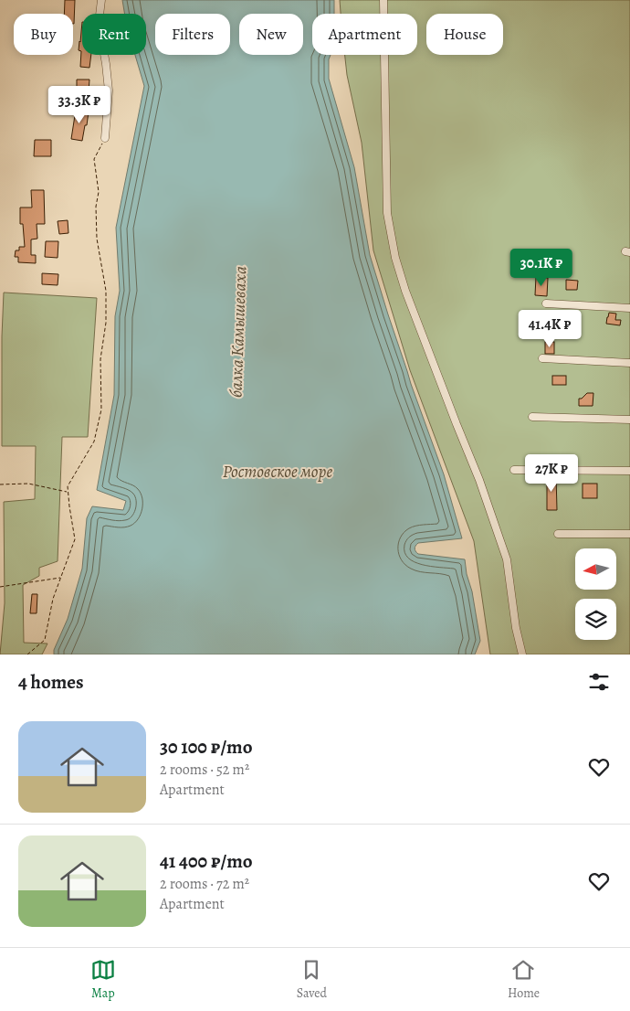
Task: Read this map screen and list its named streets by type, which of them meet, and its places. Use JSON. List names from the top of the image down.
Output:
{
  "water": ["балка Камышеваха", "Ростовское море"],
  "north": "left",
  "page": {
    "chip": [
      "Buy",
      "Rent",
      "Filters",
      "New",
      "Apartment",
      "House"
    ],
    "price": [
      "33.3K ₽",
      "30.1K ₽",
      "41.4K ₽",
      "27K ₽"
    ],
    "heading": "4 homes",
    "list": [
      {
        "name": "30 100 ₽/mo",
        "note": "2 rooms · 52 m² · Apartment"
      },
      {
        "name": "41 400 ₽/mo",
        "note": "2 rooms · 72 m² · Apartment"
      }
    ],
    "tabs": ["Map", "Saved", "Home"]
  }
}
